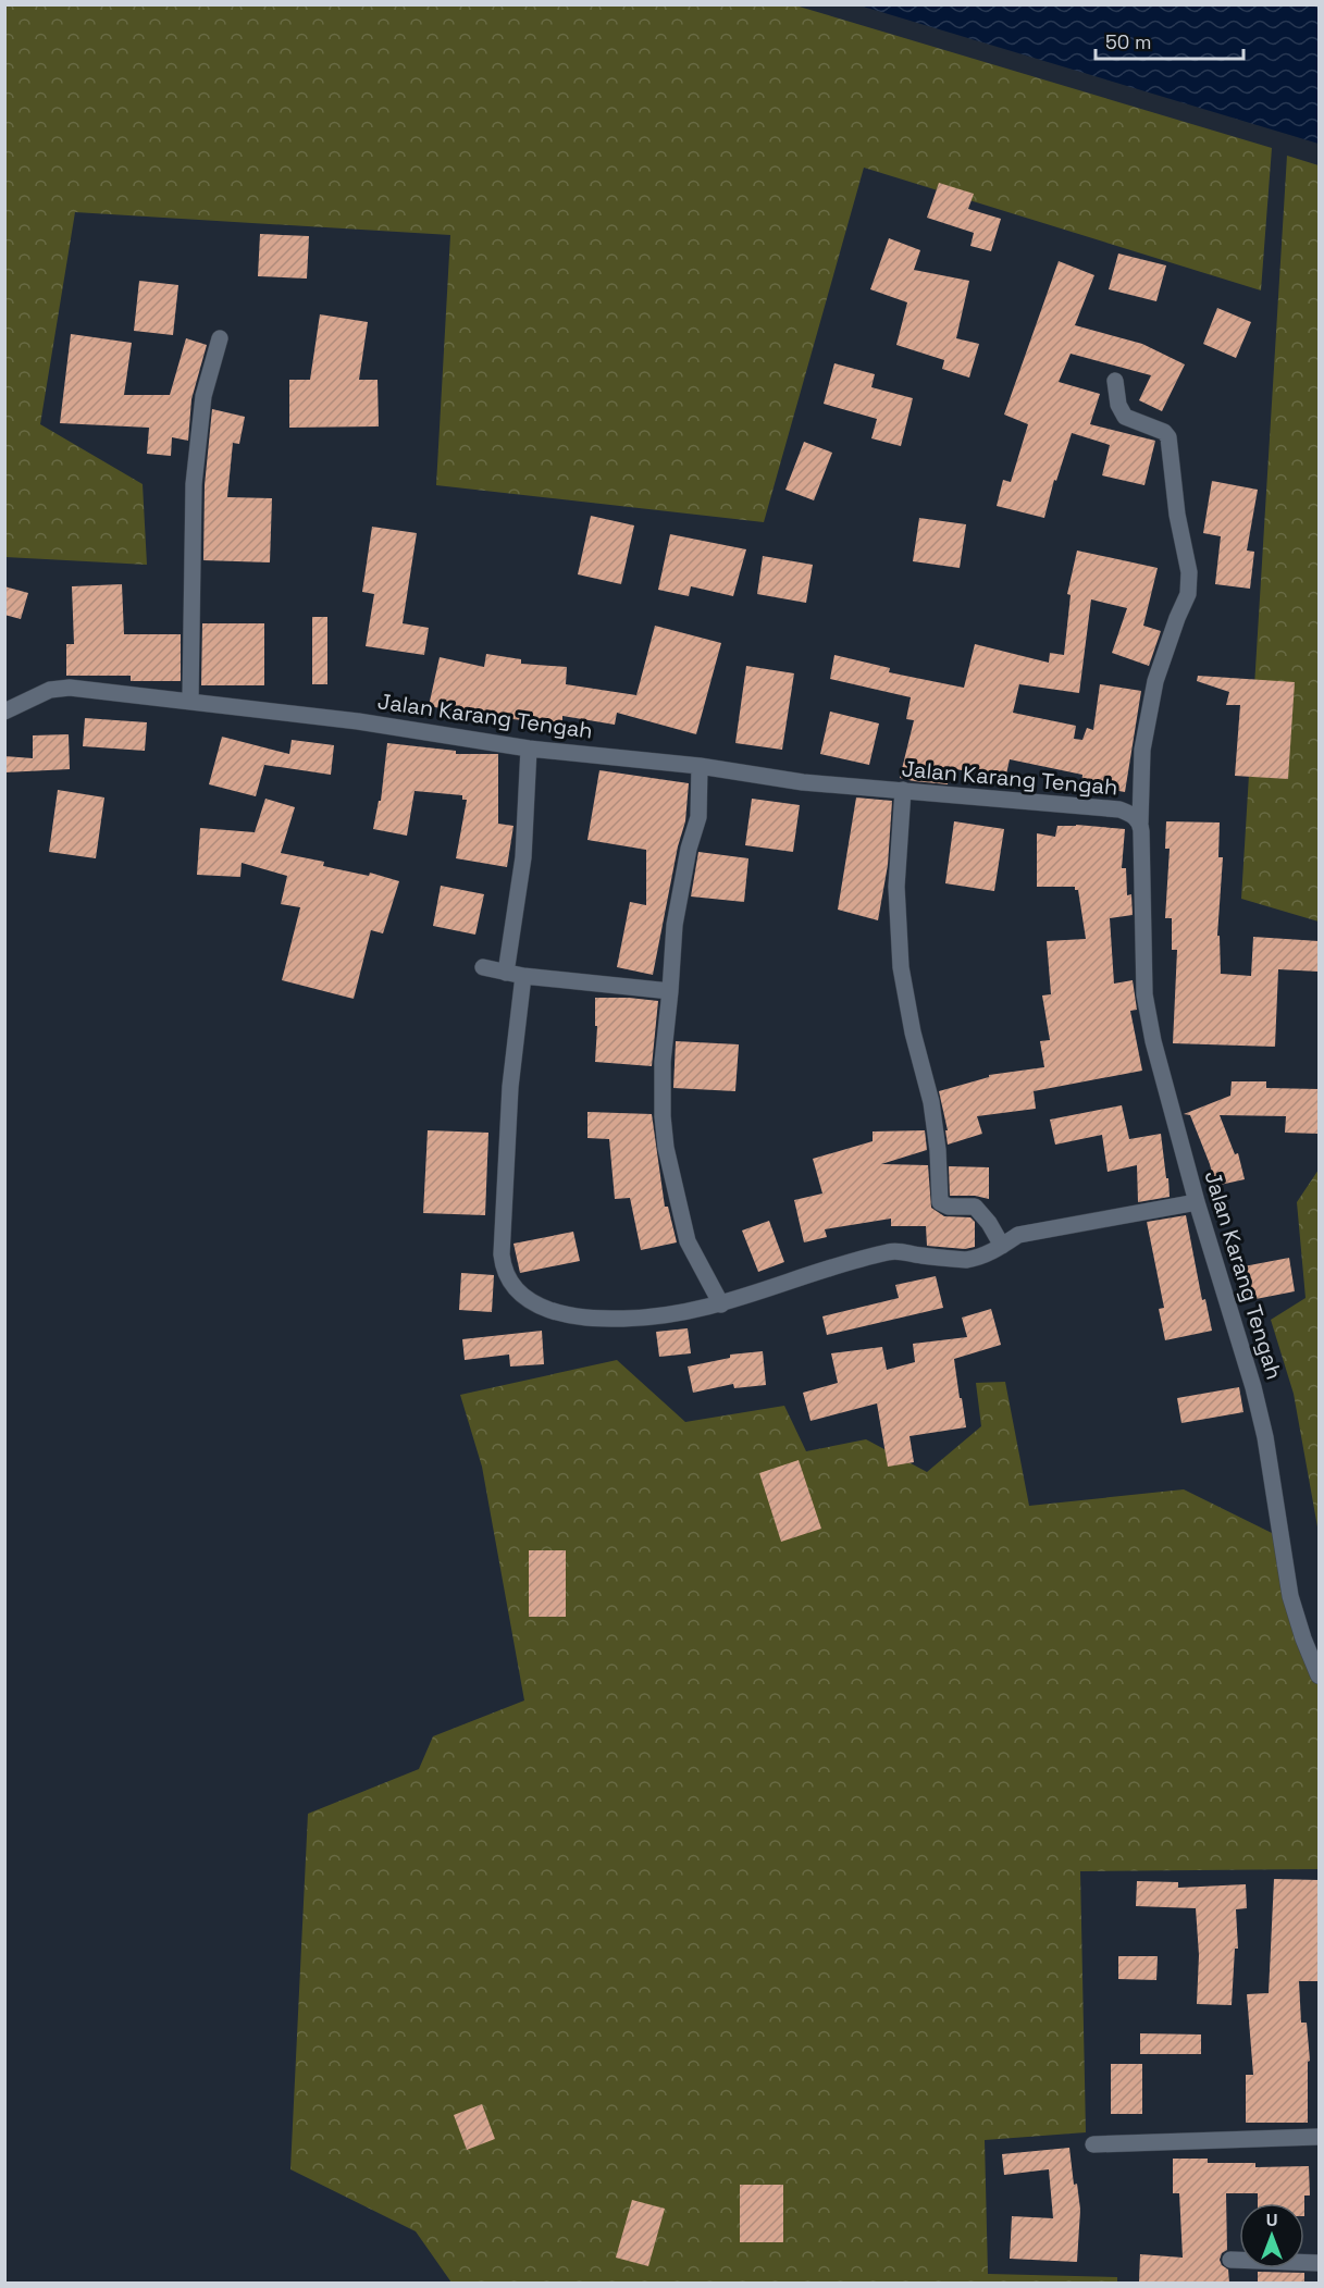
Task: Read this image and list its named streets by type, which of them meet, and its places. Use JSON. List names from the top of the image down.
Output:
{
  "streets": {
    "street": ["Jalan Karang Tengah"]
  },
  "scale_bar": "50 m",
  "north": "top"
}
